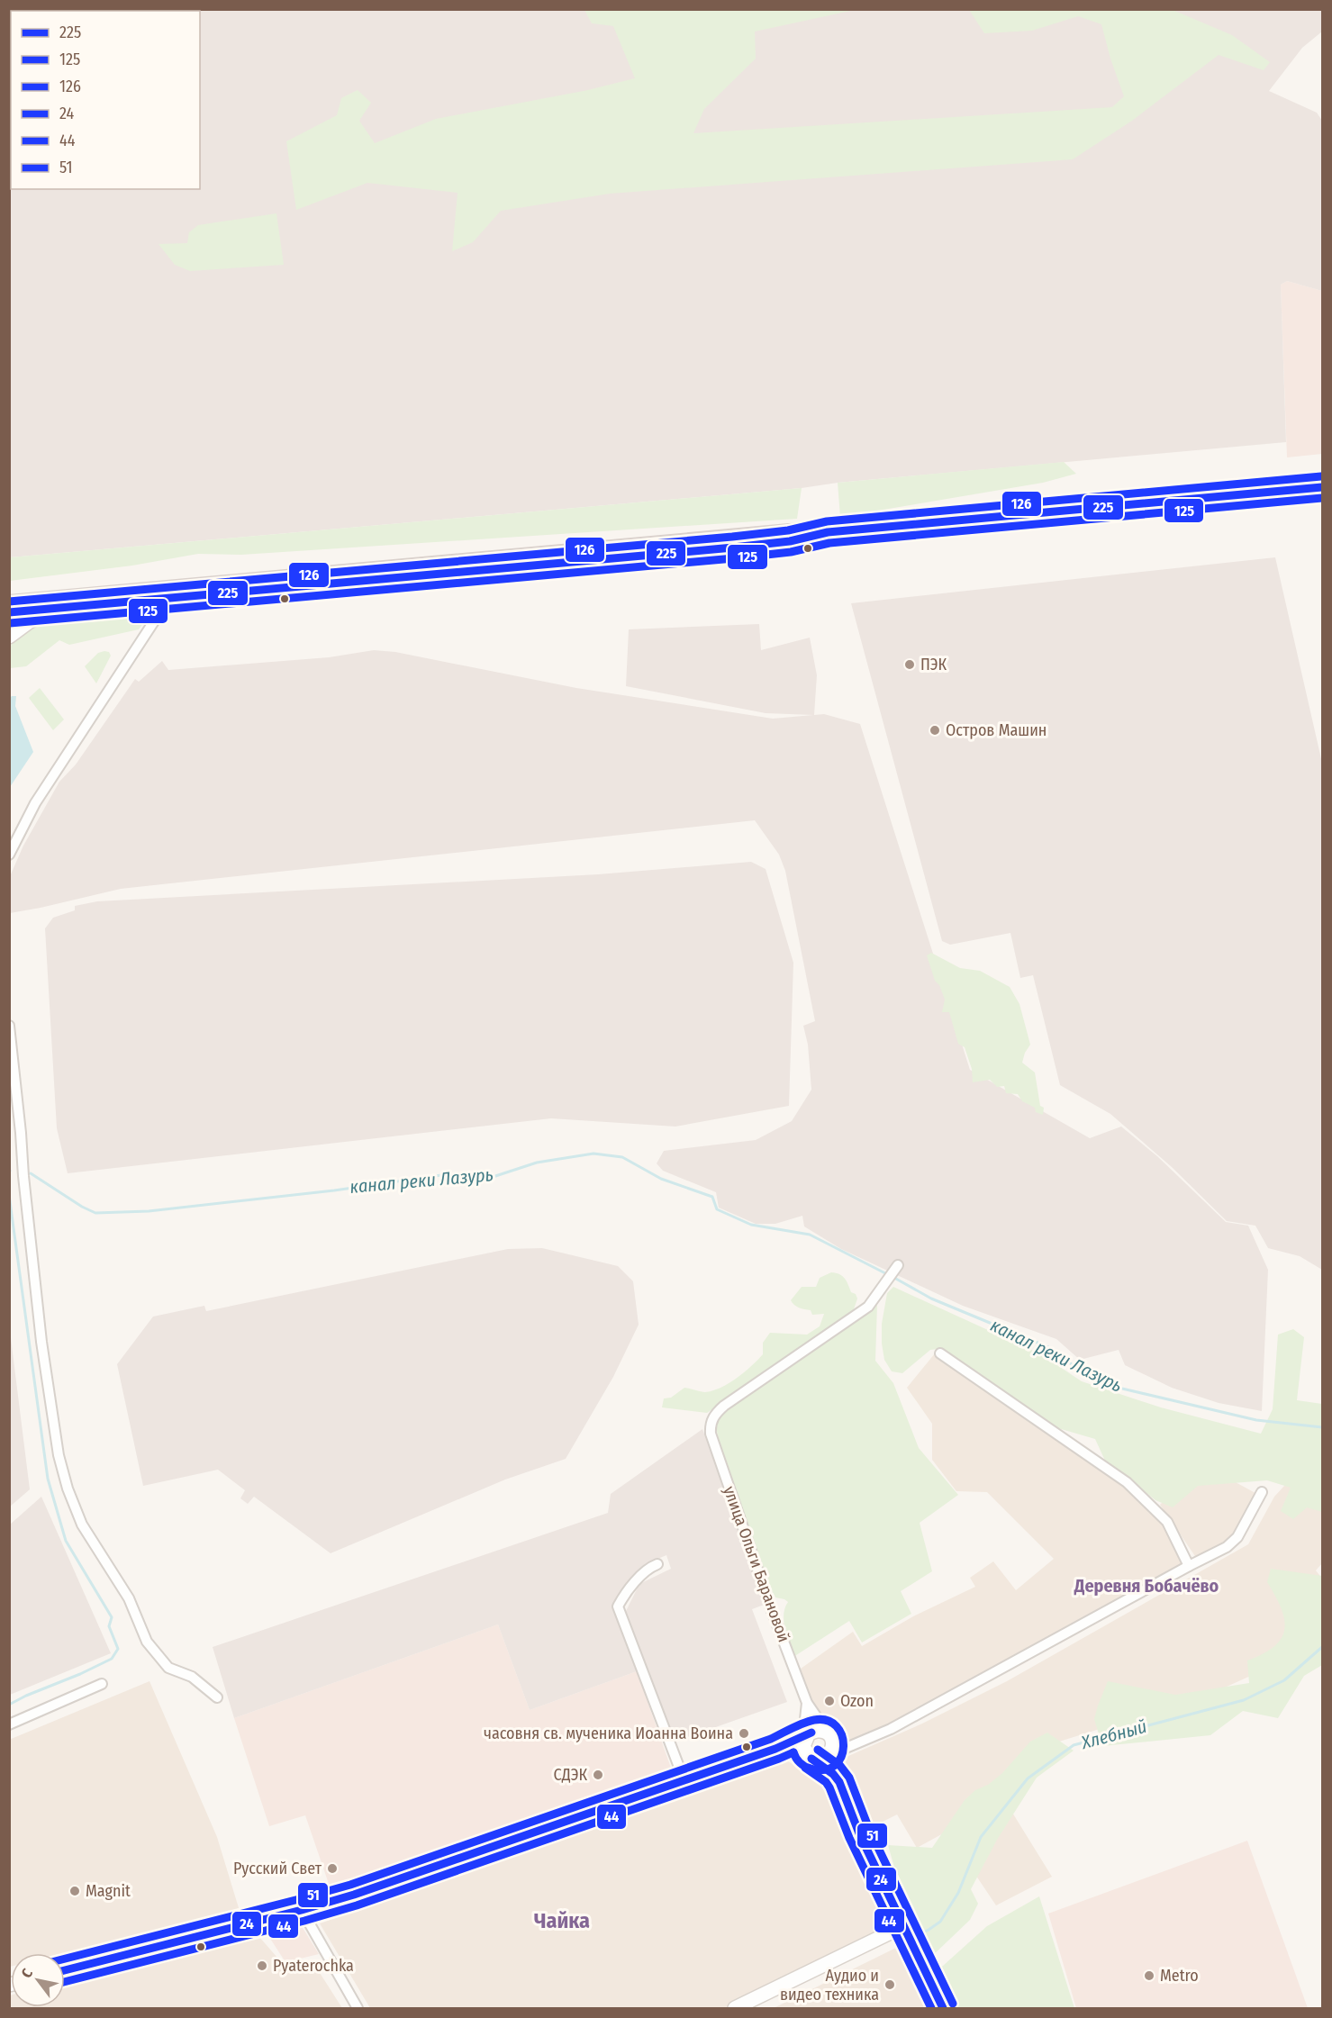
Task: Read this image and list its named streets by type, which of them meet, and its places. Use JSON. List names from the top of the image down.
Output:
{
  "streets": {
    "street": ["улица Ольги Барановой"]
  },
  "districts": ["Деревня Бобачёво", "Чайка"],
  "water": ["канал реки Лазурь", "Хлебный"],
  "places": [
    "ПЭК",
    "Остров Машин",
    "Ozon",
    "часовня св. мученика Иоанна Воина",
    "СДЭК",
    "Русский Свет",
    "Magnit",
    "Pyaterochka",
    "Metro",
    "Аудио и видео техника"
  ],
  "lines": [
    "transit line 126",
    "transit line 225",
    "transit line 125",
    "transit line 51",
    "transit line 24",
    "transit line 44"
  ],
  "legend": [
    "225",
    "125",
    "126",
    "24",
    "44",
    "51"
  ],
  "north": "top left"
}
